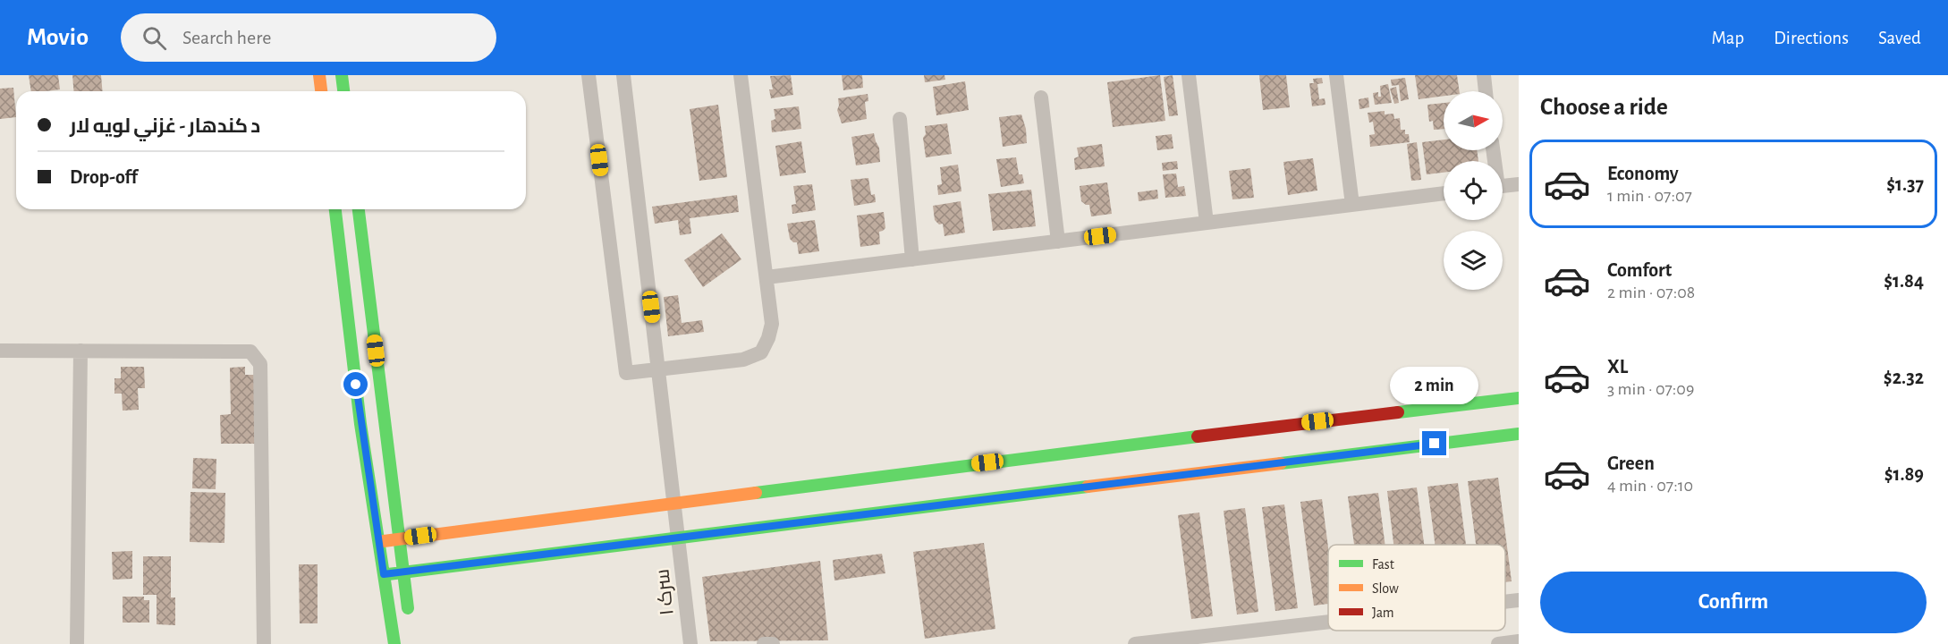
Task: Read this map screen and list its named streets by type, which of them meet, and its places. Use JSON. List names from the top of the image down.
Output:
{
  "streets": {
    "street": ["سرک ۱"]
  },
  "legend": ["Fast", "Slow", "Jam"],
  "north": "right",
  "page": {
    "header": "Movio",
    "search": "Search here",
    "nav": ["Map", "Directions", "Saved"],
    "heading": "Choose a ride",
    "banner": ["د کندهار - غزني لويه لار", "Drop-off"],
    "list": [
      {
        "name": "Economy",
        "note": "1 min · 07:07",
        "value": "$1.37"
      },
      {
        "name": "Comfort",
        "note": "2 min · 07:08",
        "value": "$1.84"
      },
      {
        "name": "XL",
        "note": "3 min · 07:09",
        "value": "$2.32"
      },
      {
        "name": "Green",
        "note": "4 min · 07:10",
        "value": "$1.89"
      }
    ],
    "bubble": "2 min",
    "buttons": "Confirm"
  }
}
